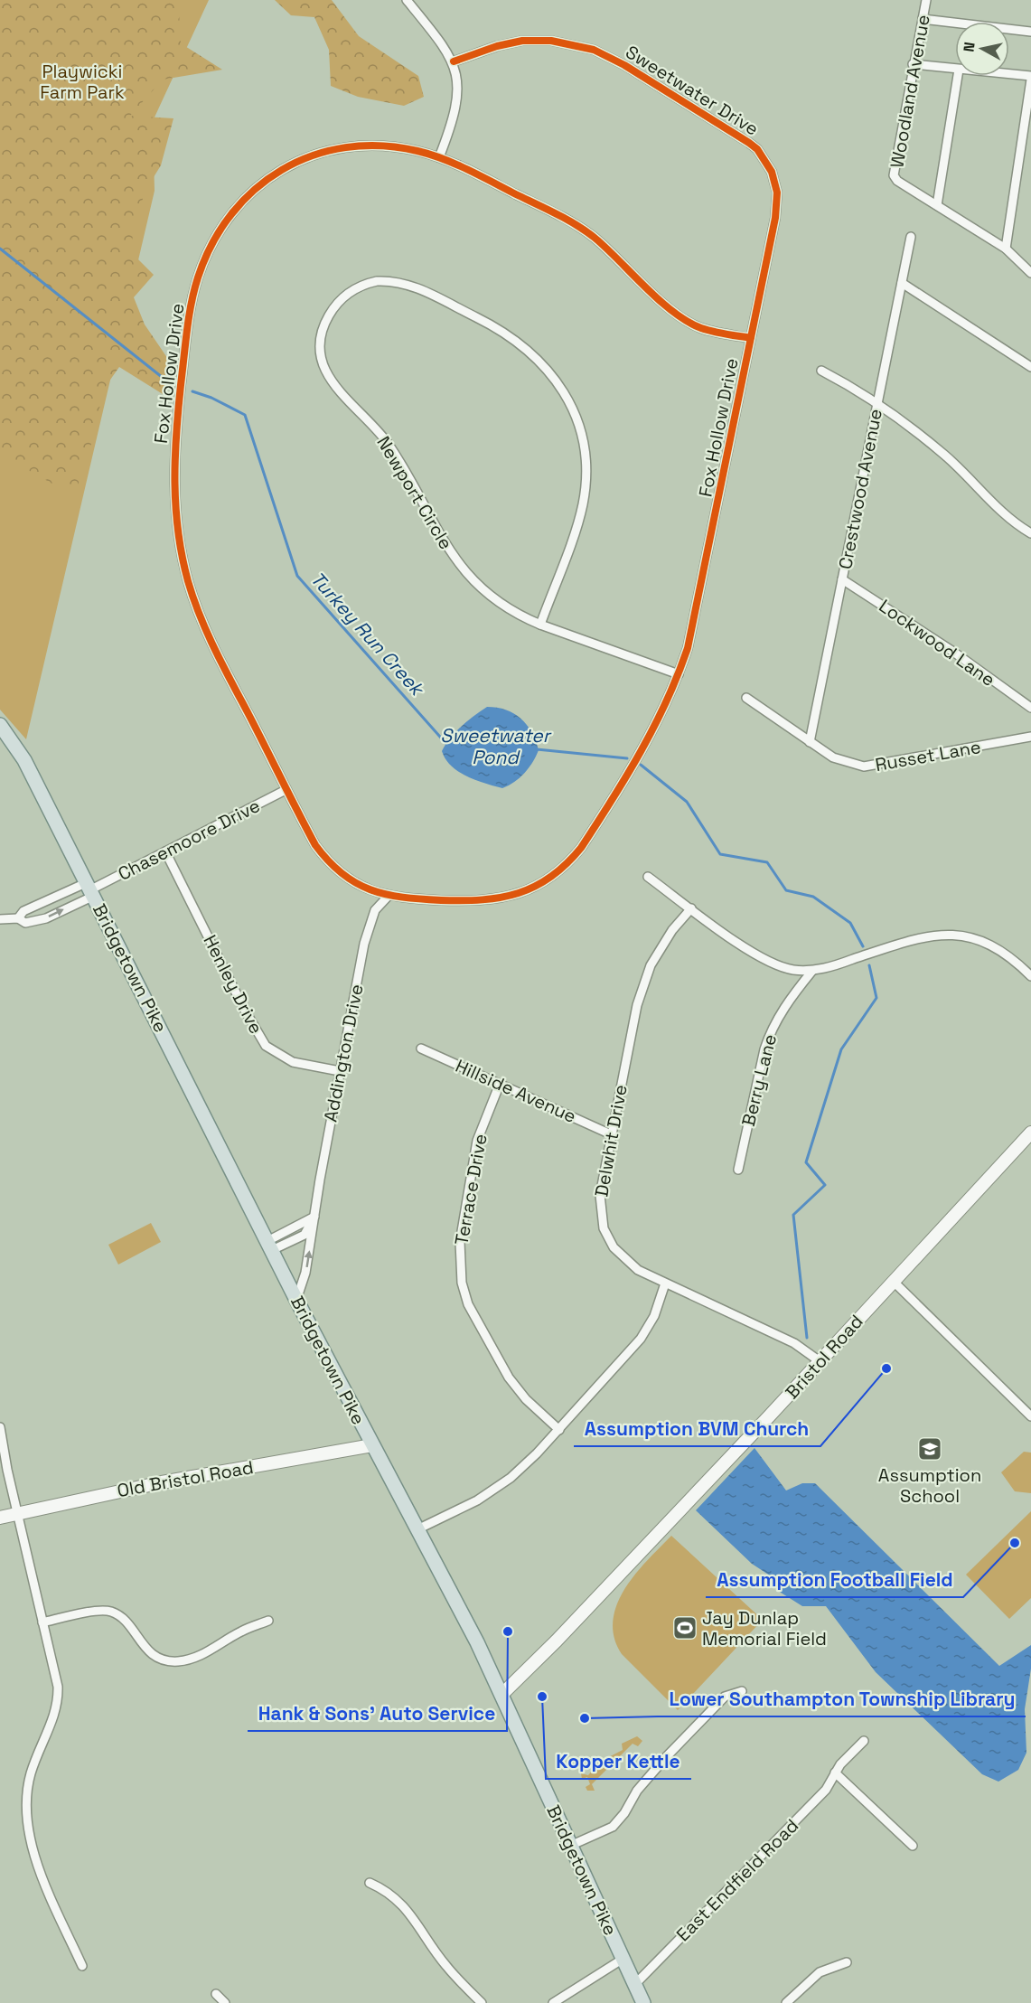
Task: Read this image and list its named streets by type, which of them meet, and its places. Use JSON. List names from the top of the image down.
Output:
{
  "streets": {
    "main road": ["Bridgetown Pike", "Bristol Road", "Old Bristol Road"],
    "street": [
      "Sweetwater Drive",
      "Woodland Avenue",
      "Fox Hollow Drive",
      "Crestwood Avenue",
      "Newport Circle",
      "Lockwood Lane",
      "Russet Lane",
      "Chasemoore Drive",
      "Henley Drive",
      "Addington Drive",
      "Berry Lane",
      "Hillside Avenue",
      "Delwhit Drive",
      "Terrace Drive",
      "East Endfield Road"
    ]
  },
  "crossings": [
    ["Sweetwater Drive", "Fox Hollow Drive"],
    ["Fox Hollow Drive", "Newport Circle"],
    ["Fox Hollow Drive", "Chasemoore Drive"],
    ["Fox Hollow Drive", "Addington Drive"],
    ["Crestwood Avenue", "Lockwood Lane"],
    ["Crestwood Avenue", "Russet Lane"],
    ["Chasemoore Drive", "Bridgetown Pike"],
    ["Chasemoore Drive", "Henley Drive"],
    ["Bridgetown Pike", "Addington Drive"],
    ["Bridgetown Pike", "Bristol Road"],
    ["Bridgetown Pike", "Old Bristol Road"],
    ["Bridgetown Pike", "East Endfield Road"],
    ["Henley Drive", "Addington Drive"],
    ["Hillside Avenue", "Delwhit Drive"],
    ["Hillside Avenue", "Terrace Drive"],
    ["Delwhit Drive", "Bristol Road"]
  ],
  "water": ["Turkey Run Creek", "Sweetwater Pond"],
  "parks": ["Playwicki Farm Park"],
  "places": {
    "other": [
      "Assumption BVM Church",
      "Assumption Football Field",
      "Hank & Sons' Auto Service",
      "Kopper Kettle",
      "Lower Southampton Township Library"
    ],
    "school or university": ["Assumption School"],
    "sports": ["Jay Dunlap Memorial Field"]
  },
  "north": "left"
}
